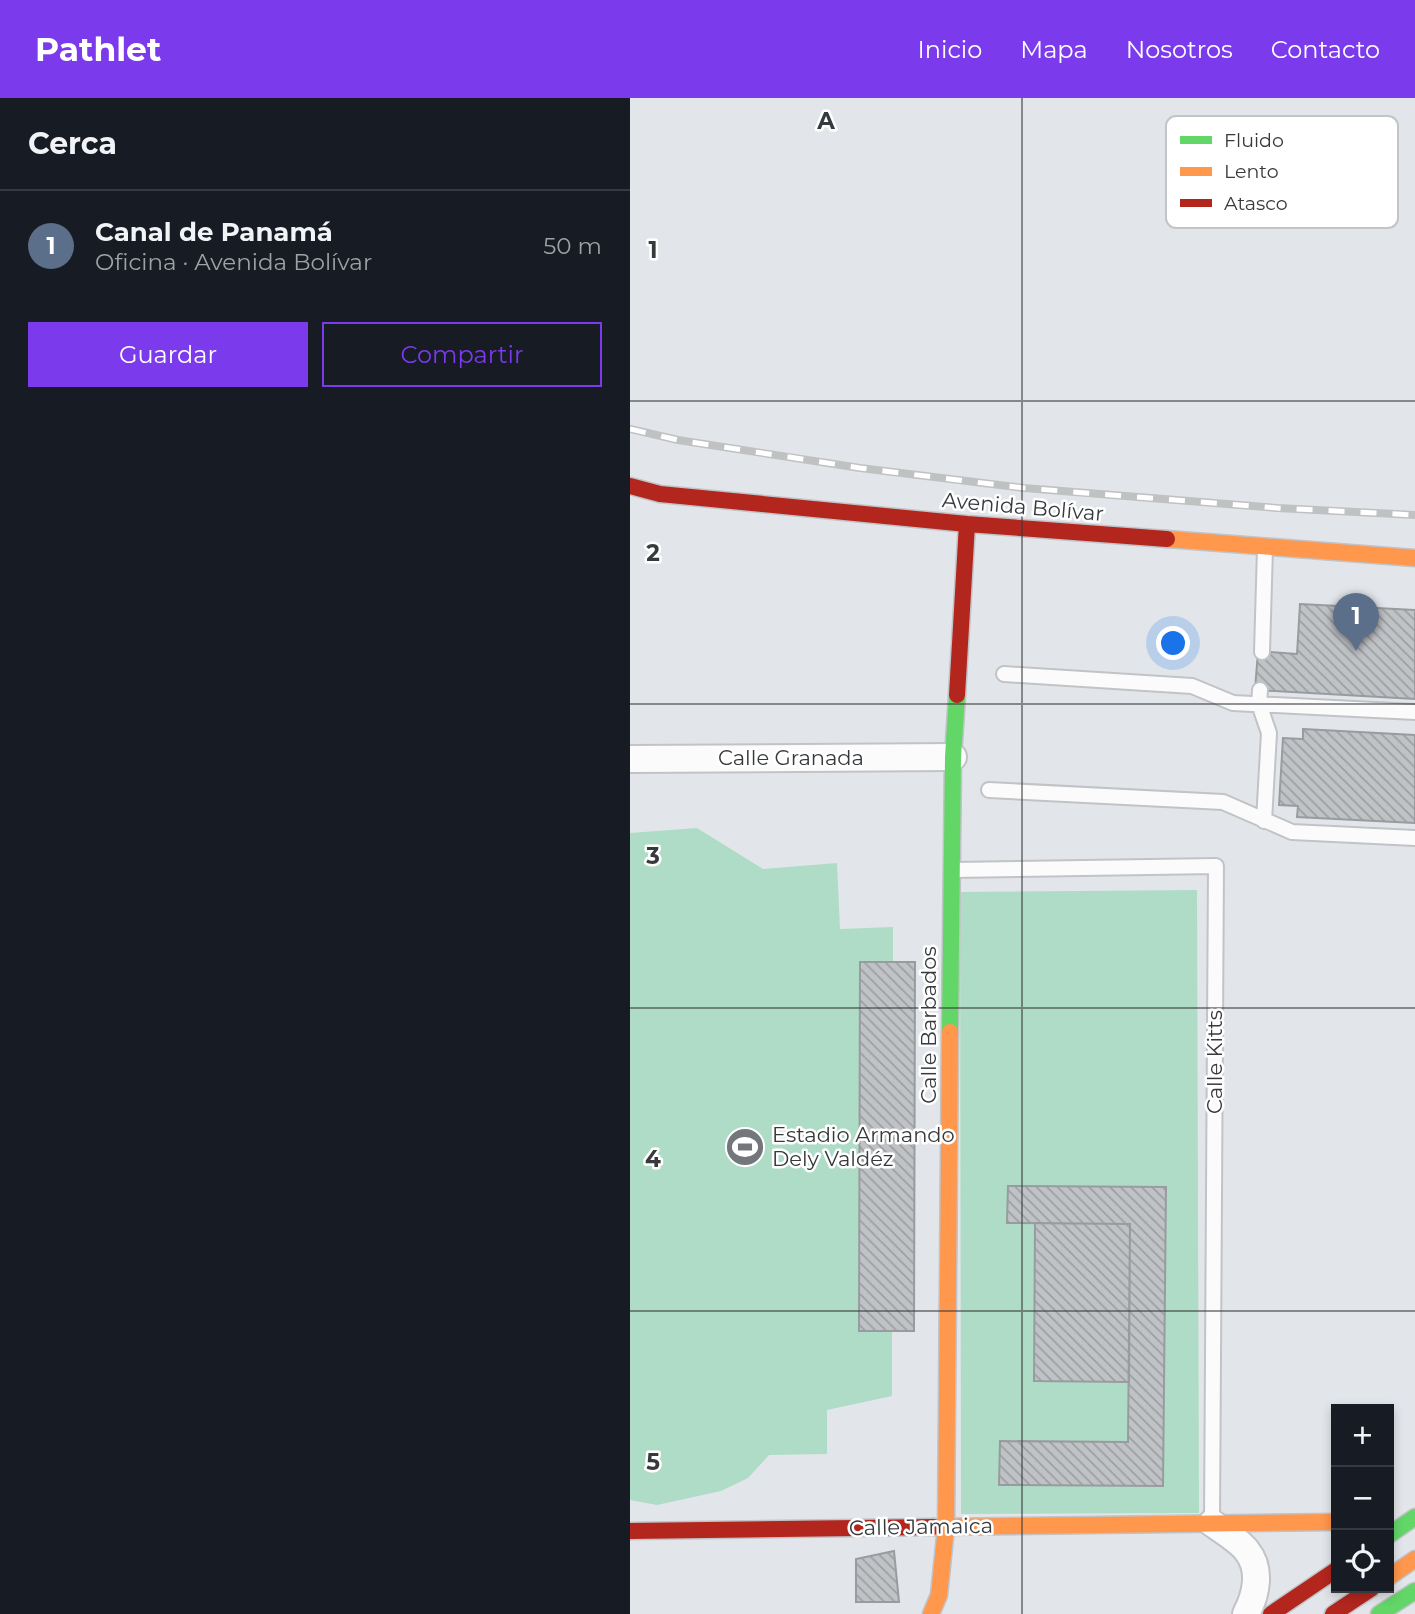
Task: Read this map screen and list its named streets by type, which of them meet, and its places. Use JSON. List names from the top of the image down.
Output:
{
  "streets": {
    "street": [
      "Avenida Bolívar",
      "Calle Granada",
      "Calle Barbados",
      "Calle Jamaica"
    ],
    "lane": ["Calle Kitts"]
  },
  "crossings": [
    ["Avenida Bolívar", "Calle Barbados"],
    ["Calle Granada", "Calle Barbados"],
    ["Calle Barbados", "Calle Kitts"],
    ["Calle Barbados", "Calle Jamaica"],
    ["Calle Kitts", "Calle Jamaica"]
  ],
  "places": {
    "sports": ["Estadio Armando Dely Valdéz"]
  },
  "legend": ["Fluido", "Lento", "Atasco"],
  "page": {
    "header": "Pathlet",
    "nav": [
      "Inicio",
      "Mapa",
      "Nosotros",
      "Contacto"
    ],
    "heading": "Cerca",
    "list": [
      {
        "mark": "1",
        "name": "Canal de Panamá",
        "note": "Oficina · Avenida Bolívar",
        "value": "50 m"
      }
    ],
    "buttons": ["Guardar", "Compartir"],
    "pins": "1",
    "map_buttons": ["+", "−"]
  },
  "grid": {
    "columns": ["A"],
    "rows": [
      "1",
      "2",
      "3",
      "4",
      "5"
    ]
  }
}
